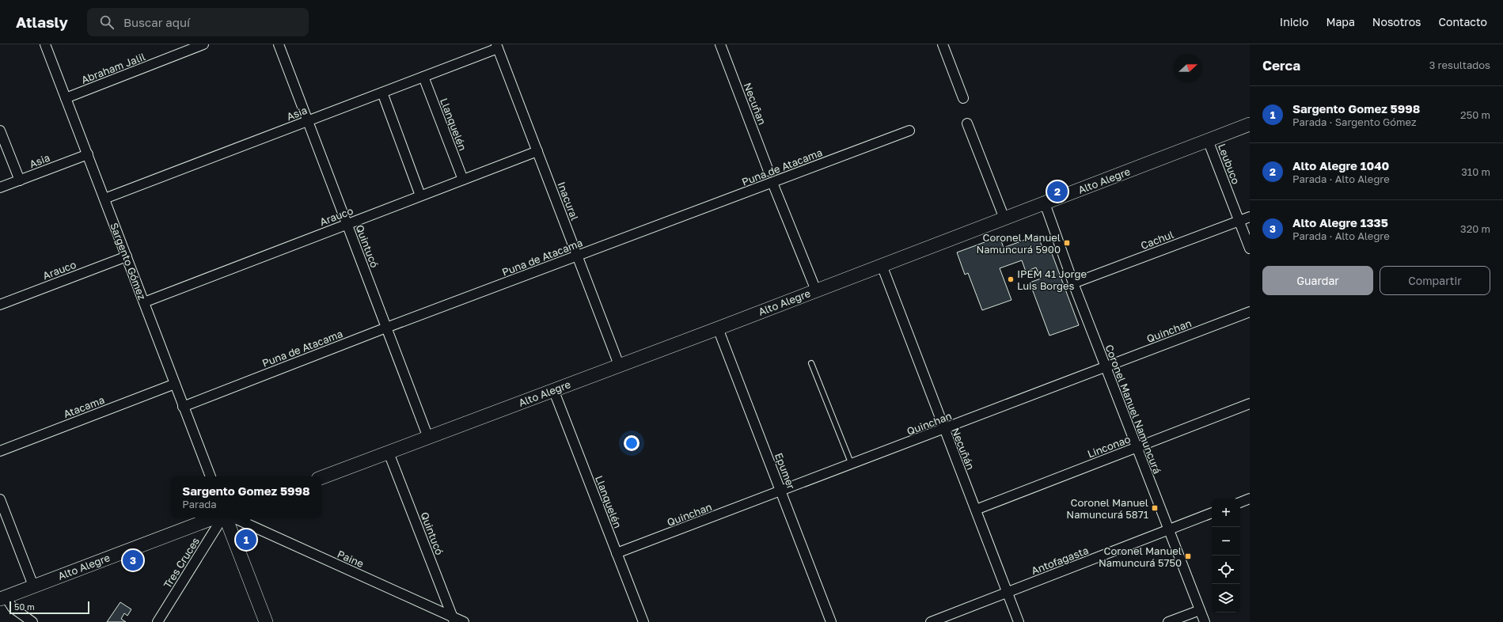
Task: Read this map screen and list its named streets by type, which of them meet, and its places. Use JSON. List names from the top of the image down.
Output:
{
  "streets": {
    "main road": ["Alto Alegre"],
    "street": [
      "Abraham Jalil",
      "Necuñan",
      "Asia",
      "Llanquelén",
      "Leubuco",
      "Puna de Atacama",
      "Inacural",
      "Arauco",
      "Cachul",
      "Quintucó",
      "Sargento Gómez",
      "Quinchan",
      "Atacama",
      "Coronel Manuel Namuncurá",
      "Linconao",
      "Necuñán",
      "Epumer",
      "Paine",
      "Antofagasta",
      "Tres Cruces"
    ]
  },
  "crossings": [
    ["Abraham Jalil", "Sargento Gómez"],
    ["Asia", "Llanquelén"],
    ["Asia", "Inacural"],
    ["Asia", "Quintucó"],
    ["Asia", "Sargento Gómez"],
    ["Llanquelén", "Alto Alegre"],
    ["Llanquelén", "Arauco"],
    ["Llanquelén", "Quinchan"],
    ["Leubuco", "Alto Alegre"],
    ["Leubuco", "Cachul"],
    ["Puna de Atacama", "Inacural"],
    ["Puna de Atacama", "Quintucó"],
    ["Puna de Atacama", "Sargento Gómez"],
    ["Alto Alegre", "Inacural"],
    ["Alto Alegre", "Quintucó"],
    ["Alto Alegre", "Coronel Manuel Namuncurá"],
    ["Alto Alegre", "Necuñán"],
    ["Alto Alegre", "Epumer"],
    ["Inacural", "Arauco"],
    ["Arauco", "Quintucó"],
    ["Arauco", "Sargento Gómez"],
    ["Cachul", "Coronel Manuel Namuncurá"],
    ["Quintucó", "Paine"],
    ["Sargento Gómez", "Atacama"],
    ["Quinchan", "Coronel Manuel Namuncurá"],
    ["Quinchan", "Necuñán"],
    ["Quinchan", "Epumer"],
    ["Coronel Manuel Namuncurá", "Linconao"],
    ["Coronel Manuel Namuncurá", "Antofagasta"],
    ["Linconao", "Necuñán"],
    ["Necuñán", "Antofagasta"]
  ],
  "places": {
    "transit": ["Coronel Manuel Namuncurá 5900", "Coronel Manuel Namuncurá 5871", "Coronel Manuel Namuncurá 5750"],
    "other": ["IPEM 41 Jorge Luis Borges"]
  },
  "scale_bar": "50 m",
  "north": "right",
  "page": {
    "header": "Atlasly",
    "search": "Buscar aquí",
    "nav": [
      "Inicio",
      "Mapa",
      "Nosotros",
      "Contacto"
    ],
    "heading": ["Cerca", "3 resultados"],
    "list": [
      {
        "mark": "1",
        "name": "Sargento Gomez 5998",
        "note": "Parada · Sargento Gómez",
        "value": "250 m"
      },
      {
        "mark": "2",
        "name": "Alto Alegre 1040",
        "note": "Parada · Alto Alegre",
        "value": "310 m"
      },
      {
        "mark": "3",
        "name": "Alto Alegre 1335",
        "note": "Parada · Alto Alegre",
        "value": "320 m"
      }
    ],
    "pins": ["2", "1", "3"],
    "buttons": ["Guardar", "Compartir"],
    "popup": ["Sargento Gomez 5998", "Parada"],
    "map_buttons": ["+", "−"],
    "scale": "50 m"
  }
}
